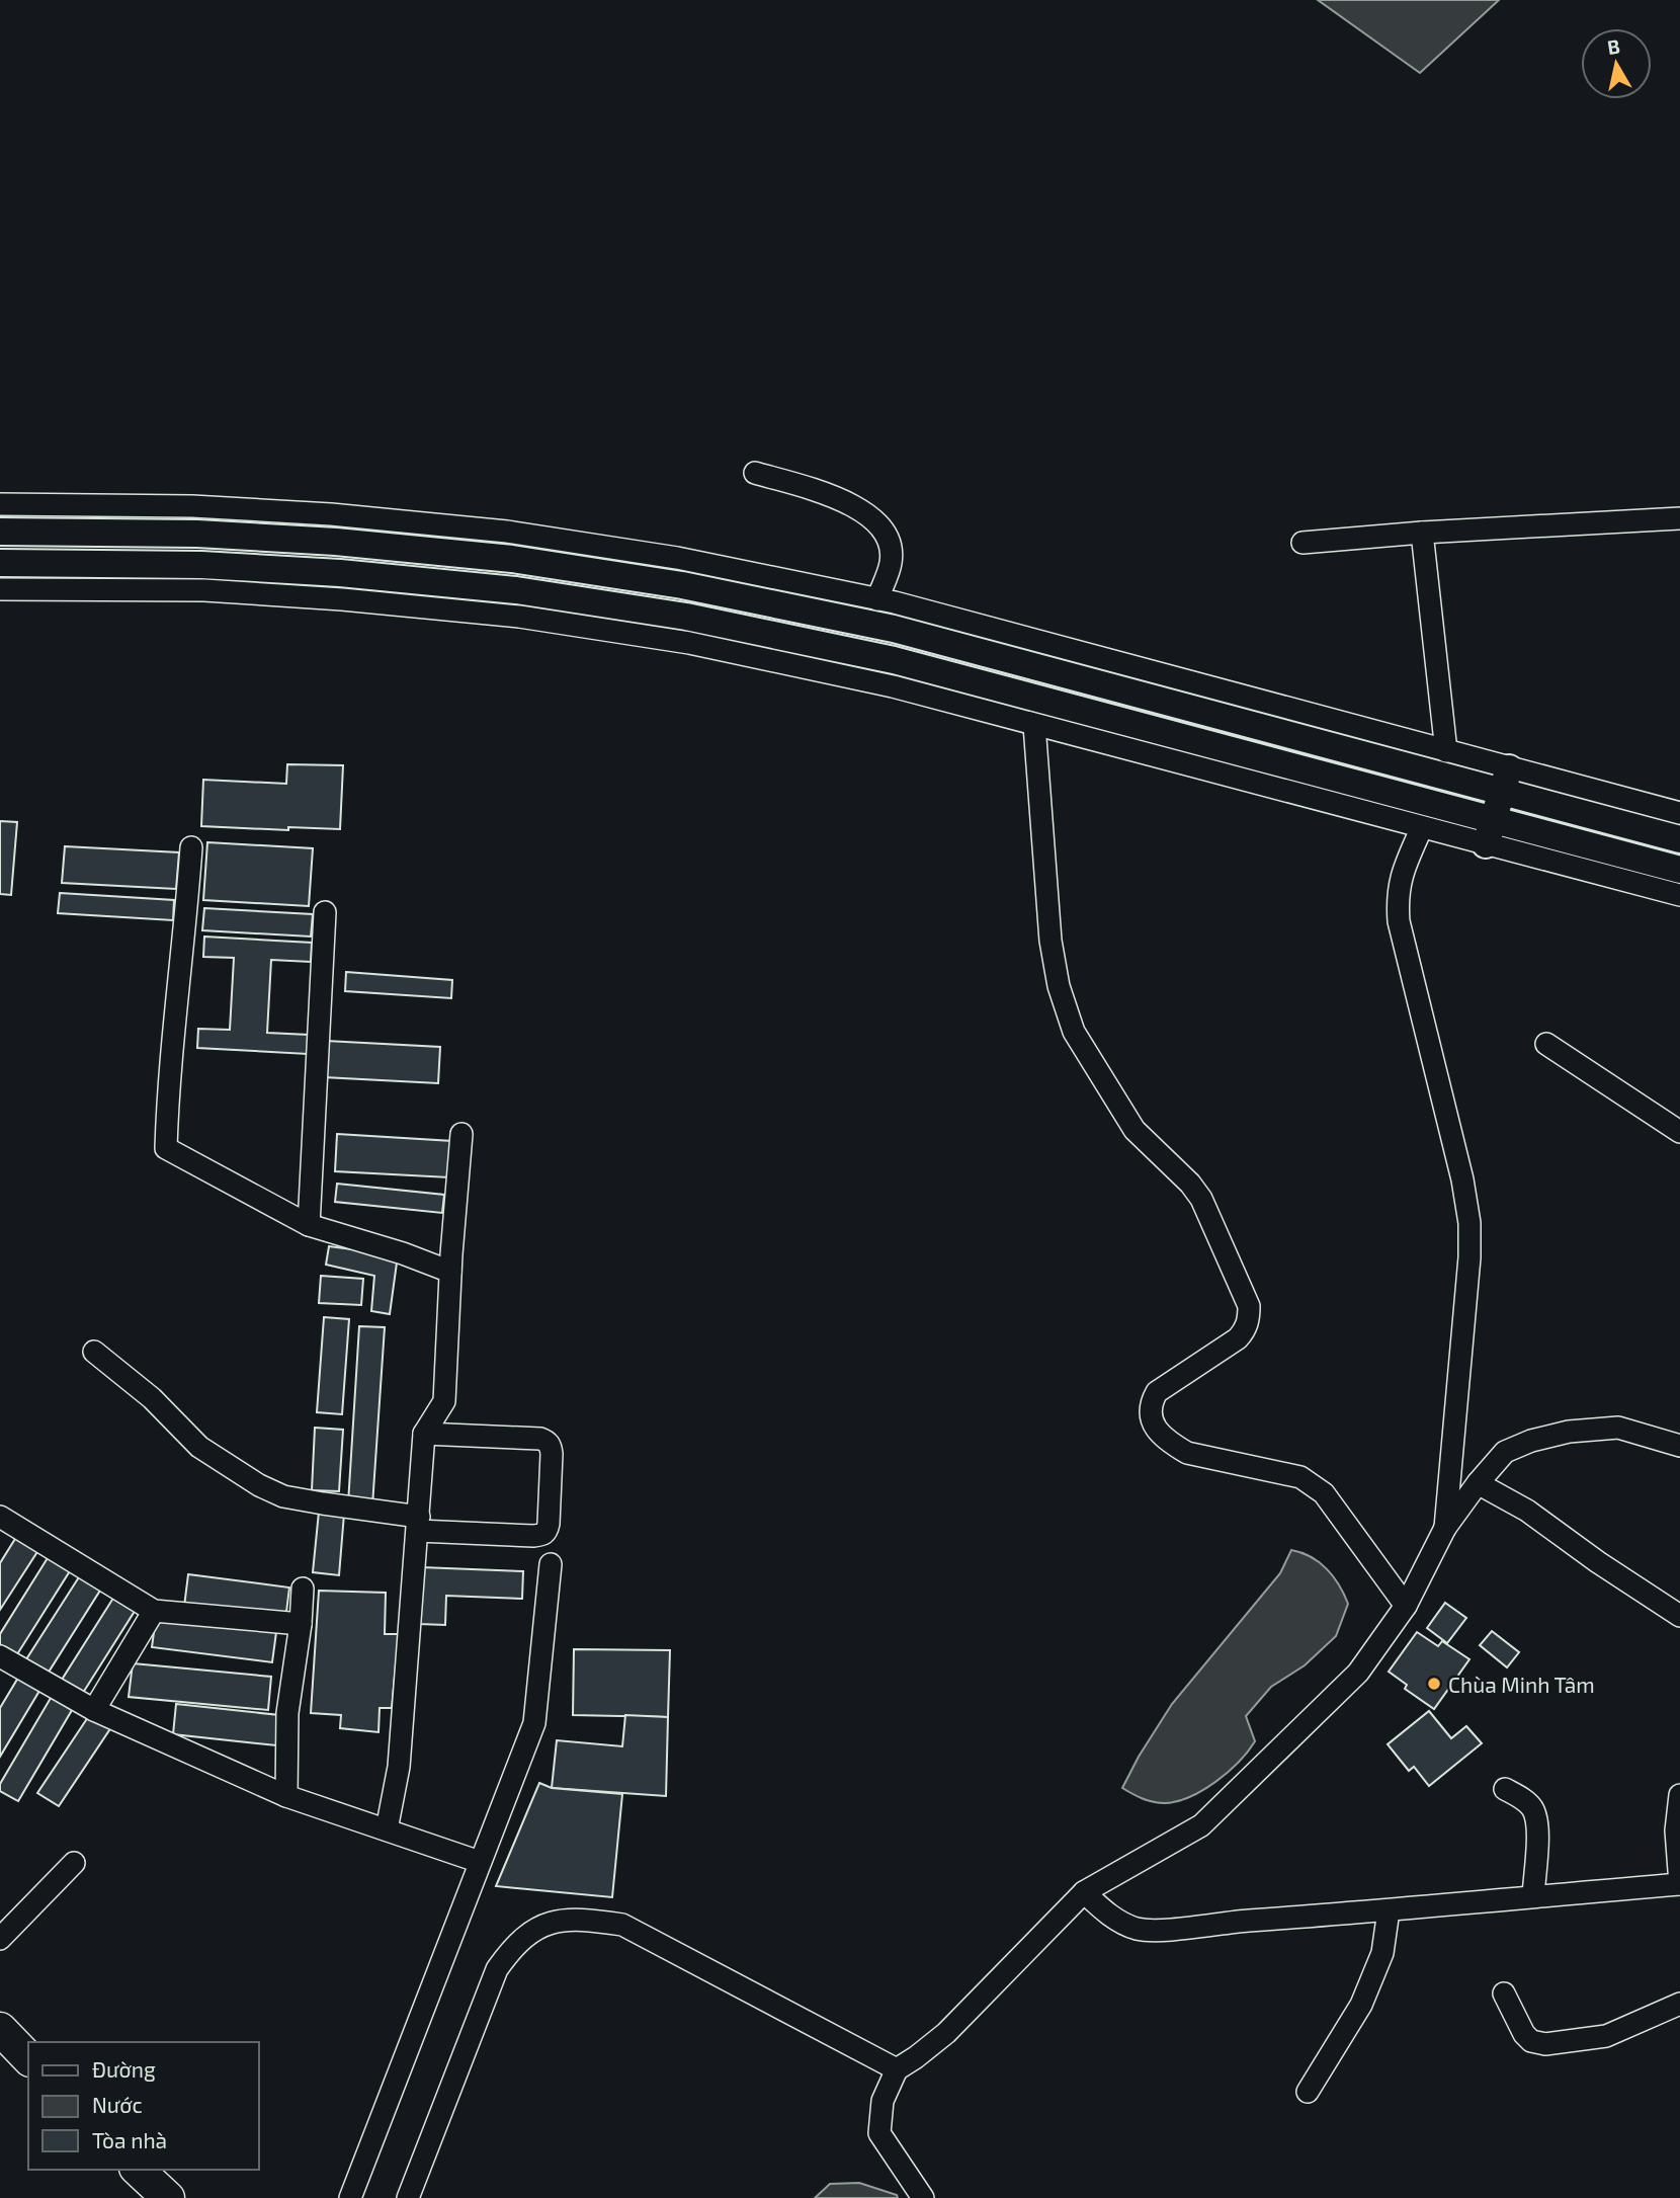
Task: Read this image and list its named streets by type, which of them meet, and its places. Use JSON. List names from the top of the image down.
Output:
{
  "places": ["Chùa Minh Tâm"],
  "legend": ["Đường", "Nước", "Tòa nhà"],
  "north": "top"
}
